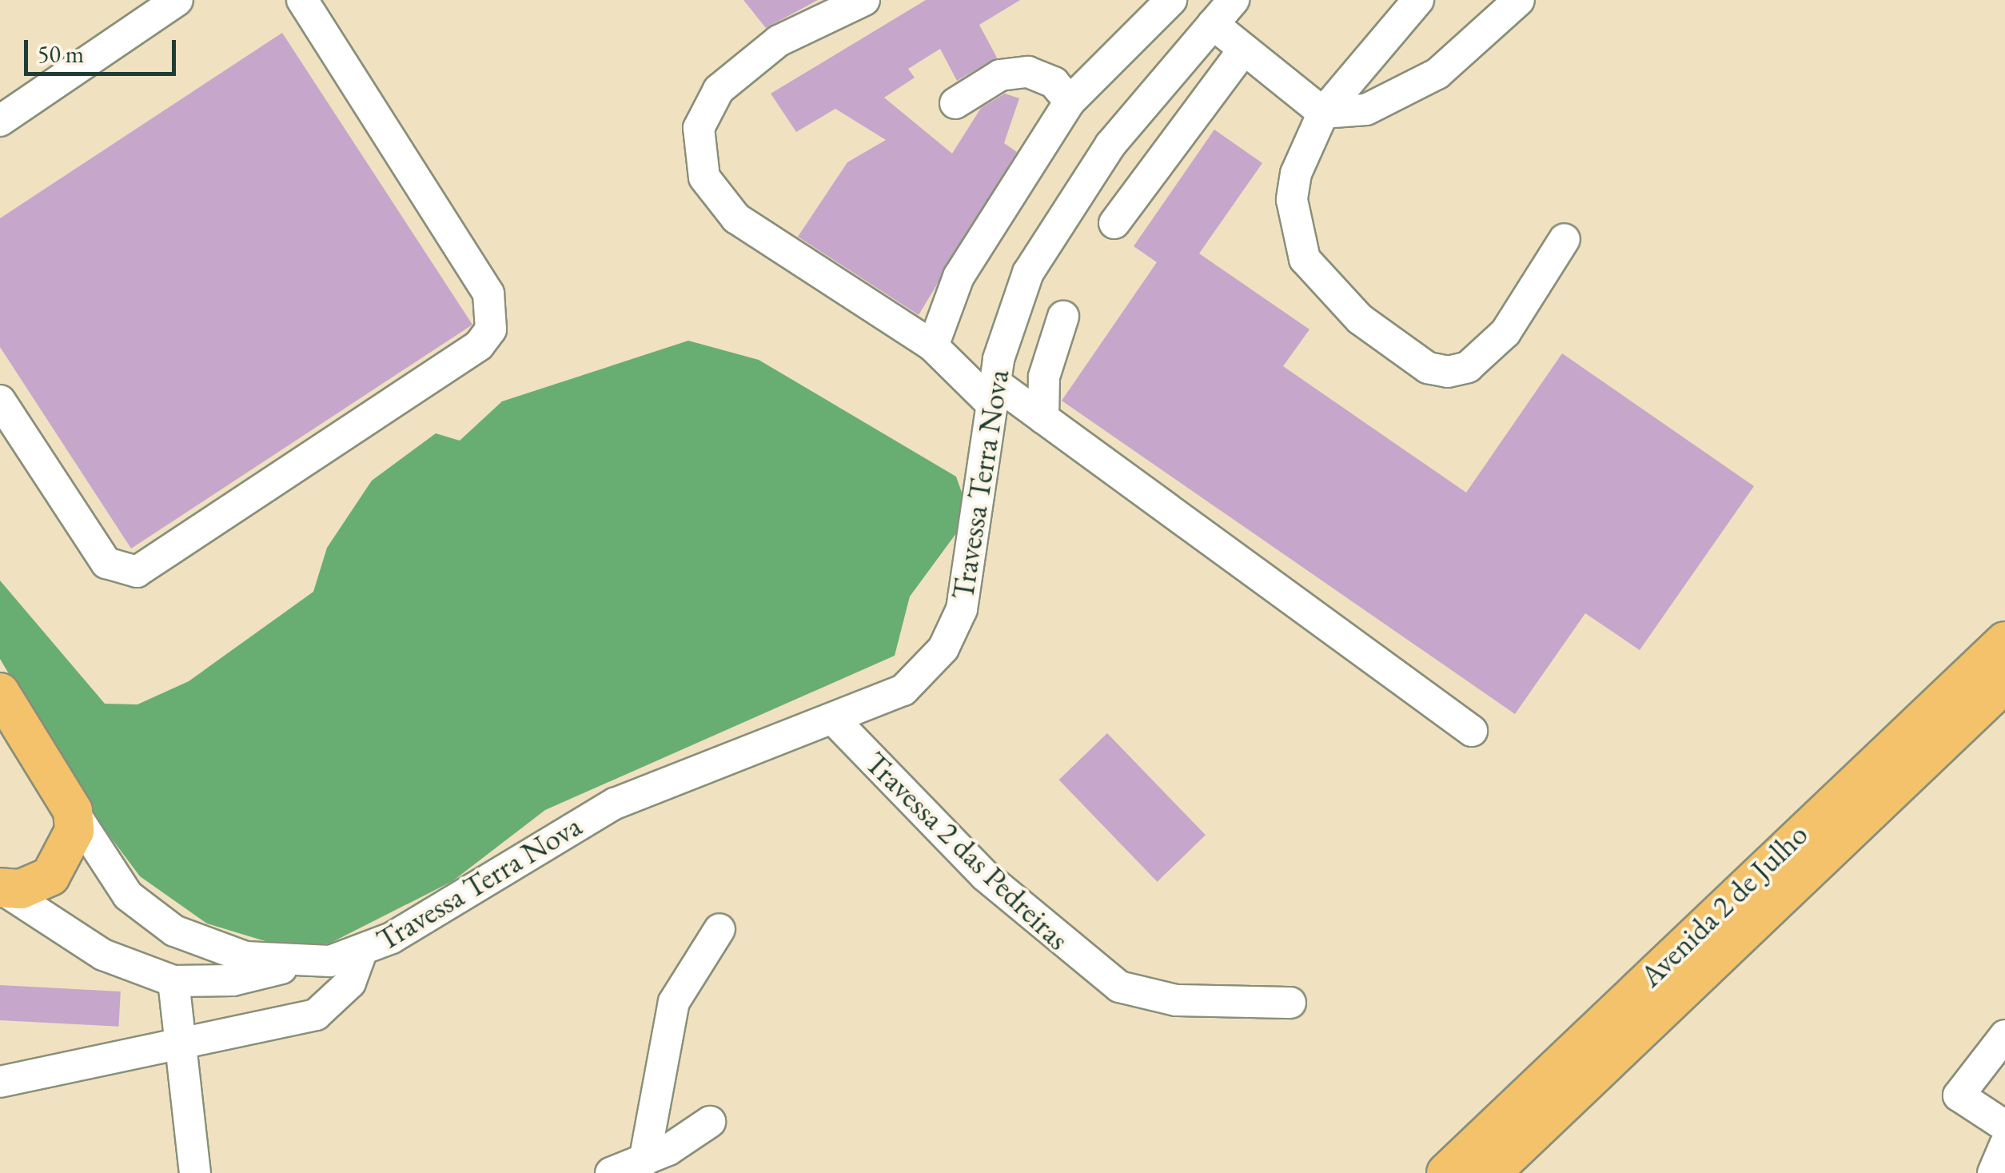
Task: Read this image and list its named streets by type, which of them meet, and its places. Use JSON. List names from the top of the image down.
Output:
{
  "streets": {
    "main road": ["Avenida 2 de Julho"],
    "street": ["Travessa Terra Nova", "Travessa 2 das Pedreiras"]
  },
  "crossings": [
    ["Travessa Terra Nova", "Travessa 2 das Pedreiras"]
  ],
  "scale_bar": "50 m"
}
